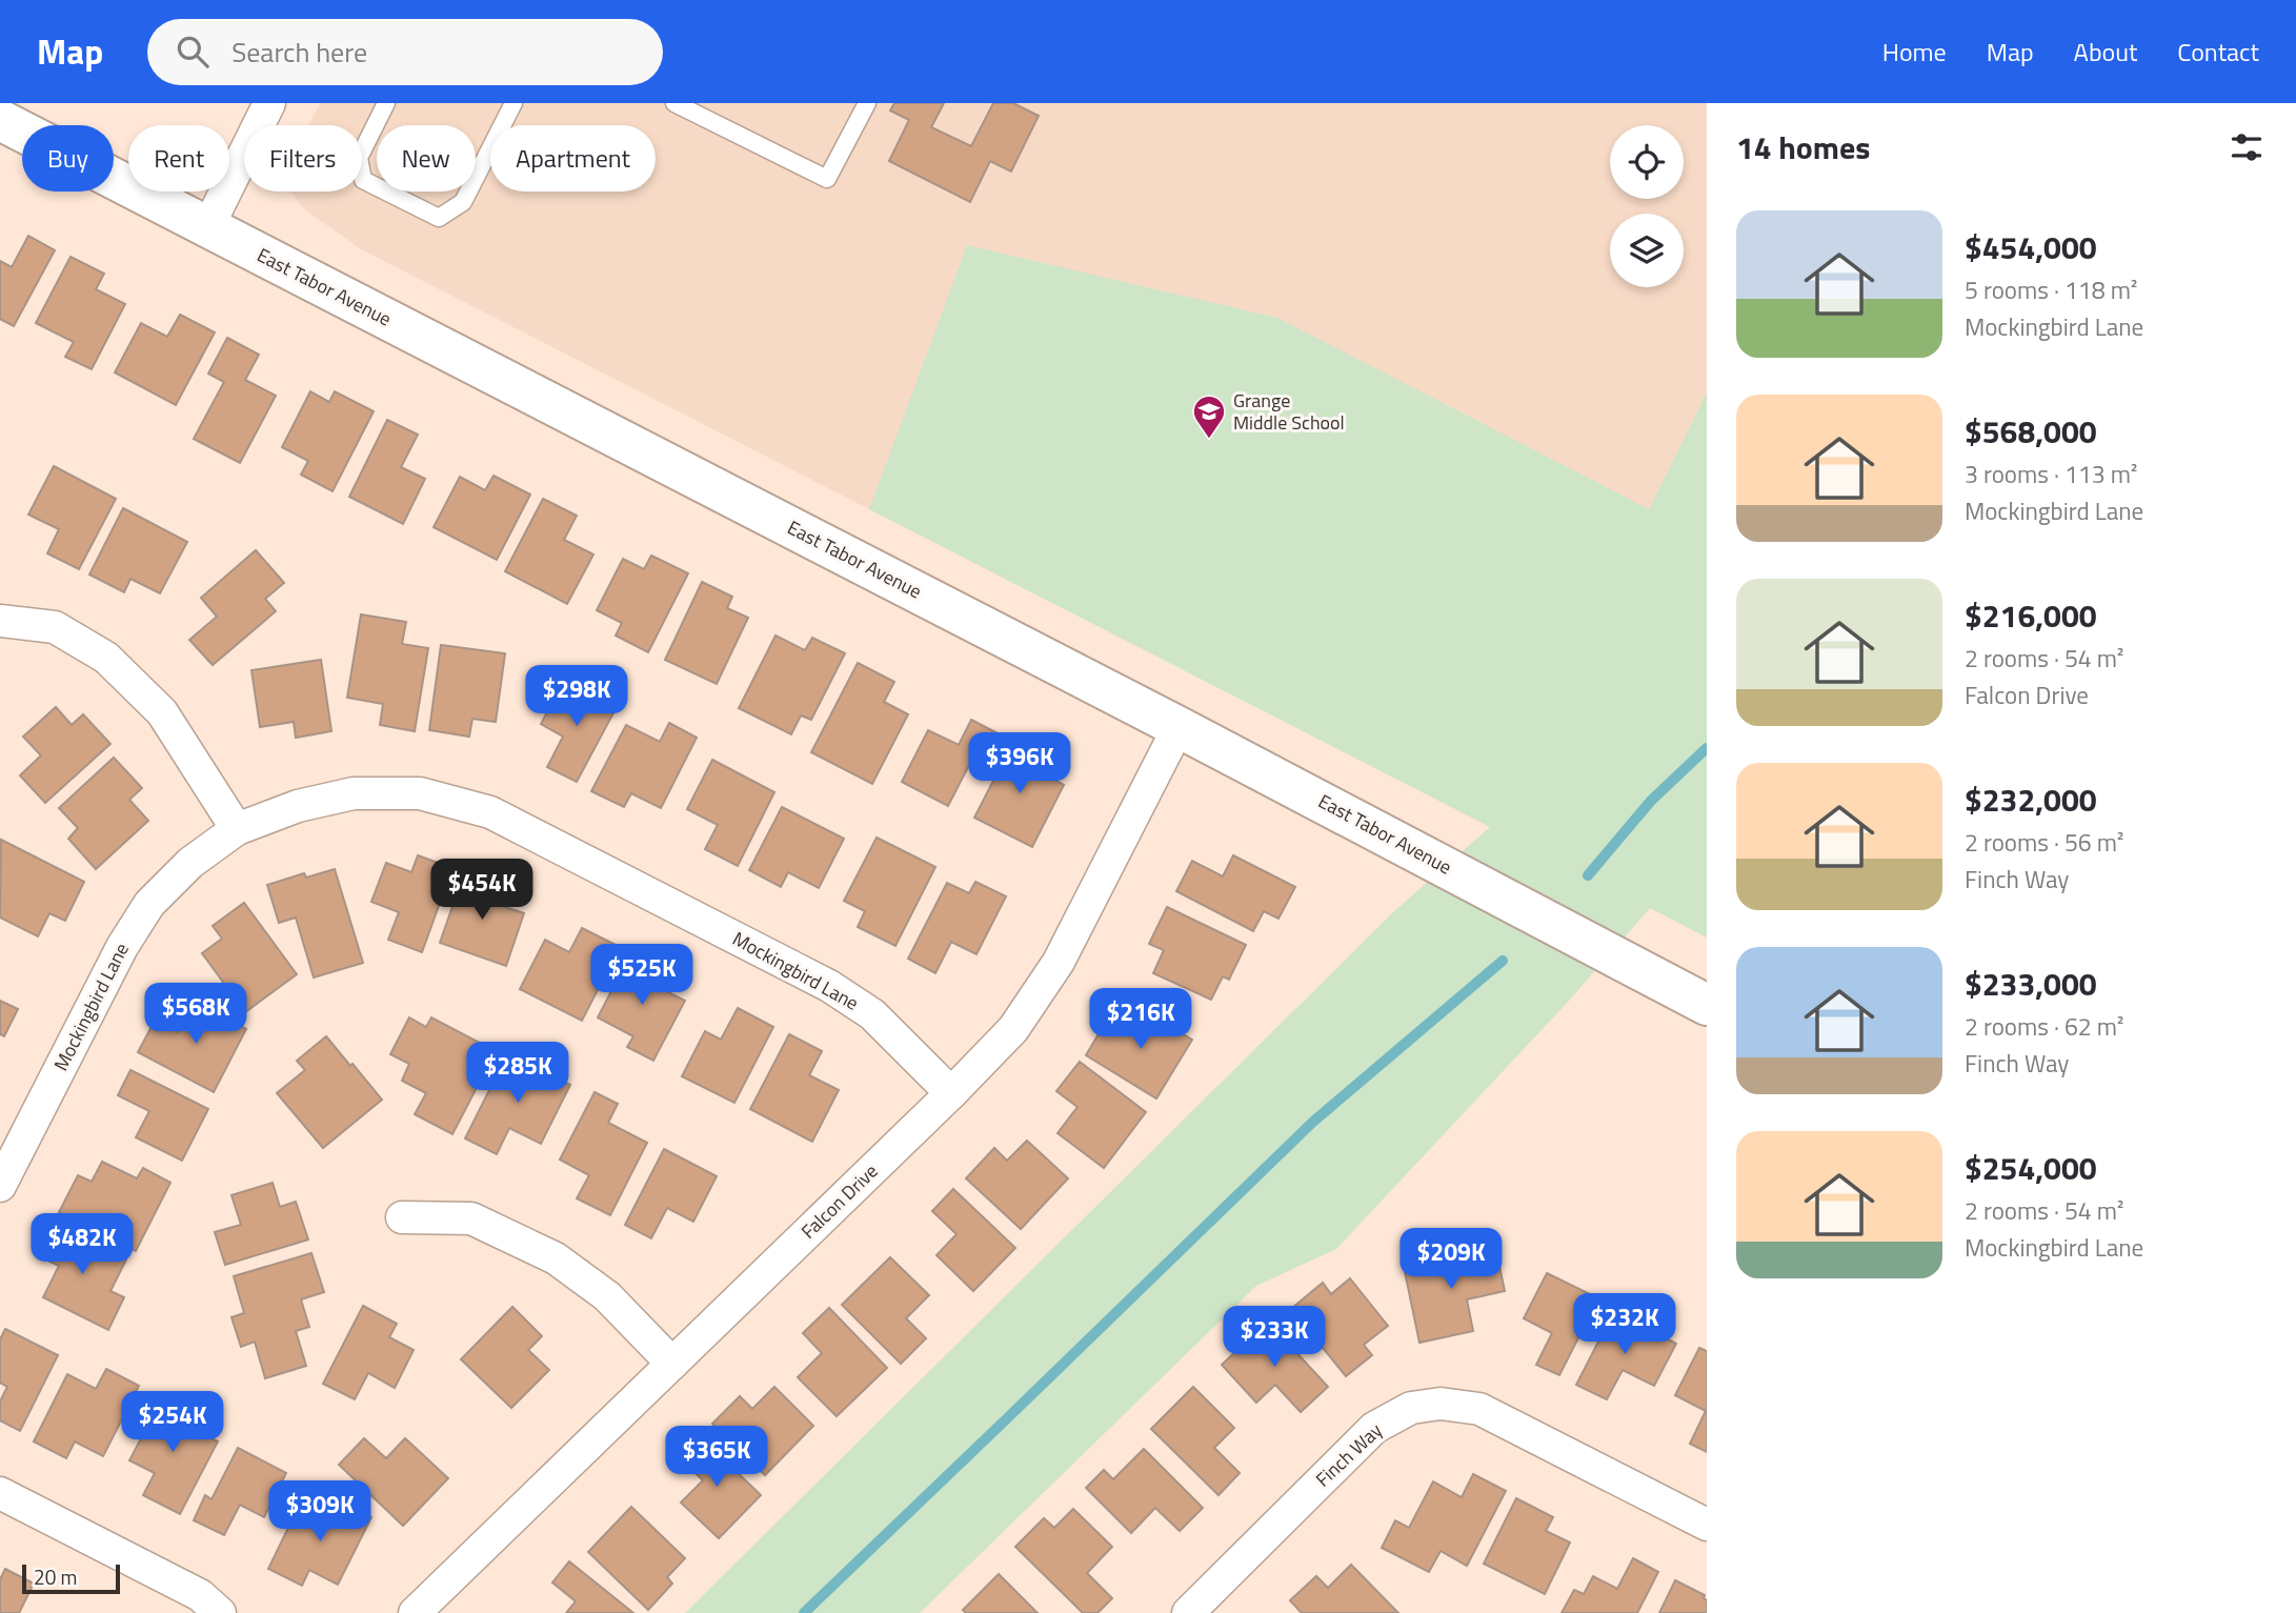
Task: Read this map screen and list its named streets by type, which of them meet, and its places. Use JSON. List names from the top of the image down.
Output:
{
  "streets": {
    "main road": ["East Tabor Avenue"],
    "street": ["Mockingbird Lane", "Falcon Drive", "Finch Way"]
  },
  "crossings": [
    ["East Tabor Avenue", "Falcon Drive"],
    ["Mockingbird Lane", "Falcon Drive"]
  ],
  "places": {
    "school or university": ["Grange Middle School"]
  },
  "scale_bar": "20 m",
  "page": {
    "header": "Map",
    "search": "Search here",
    "nav": [
      "Home",
      "Map",
      "About",
      "Contact"
    ],
    "heading": "14 homes",
    "chip": [
      "Buy",
      "Rent",
      "Filters",
      "New",
      "Apartment"
    ],
    "list": [
      {
        "name": "$454,000",
        "note": "5 rooms · 118 m² · Mockingbird Lane"
      },
      {
        "name": "$568,000",
        "note": "3 rooms · 113 m² · Mockingbird Lane"
      },
      {
        "name": "$216,000",
        "note": "2 rooms · 54 m² · Falcon Drive"
      },
      {
        "name": "$232,000",
        "note": "2 rooms · 56 m² · Finch Way"
      },
      {
        "name": "$233,000",
        "note": "2 rooms · 62 m² · Finch Way"
      },
      {
        "name": "$254,000",
        "note": "2 rooms · 54 m² · Mockingbird Lane"
      }
    ],
    "price": [
      "$298K",
      "$396K",
      "$454K",
      "$525K",
      "$568K",
      "$216K",
      "$285K",
      "$482K",
      "$209K",
      "$232K",
      "$233K",
      "$254K",
      "$365K",
      "$309K"
    ],
    "scale": "20 m"
  }
}
